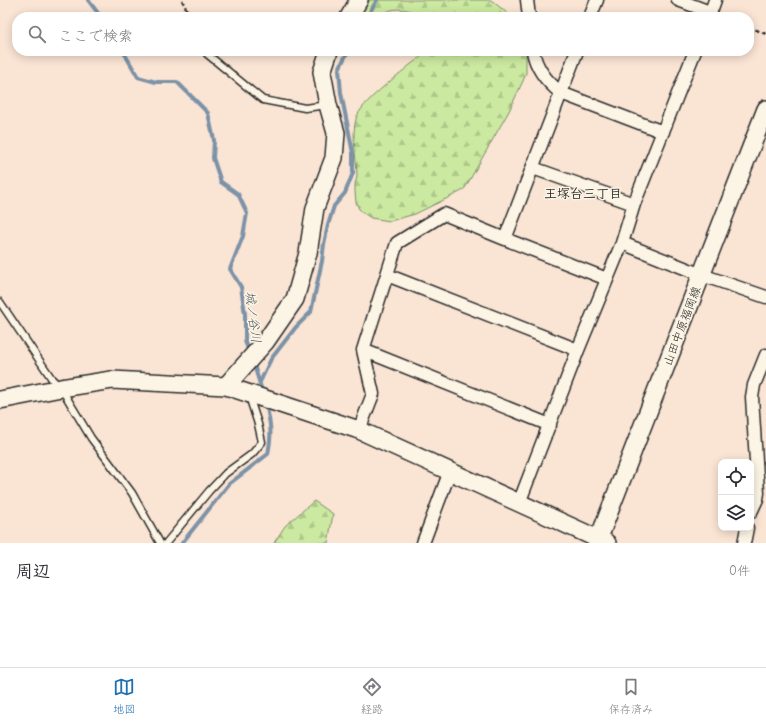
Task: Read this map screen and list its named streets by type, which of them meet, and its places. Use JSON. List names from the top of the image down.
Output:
{
  "streets": {
    "street": ["山田中原福岡線"]
  },
  "districts": ["王塚台三丁目"],
  "water": ["城ノ谷川"],
  "page": {
    "search": "ここで検索",
    "heading": ["周辺", "0件"],
    "nav": ["地図", "経路", "保存済み"]
  }
}
